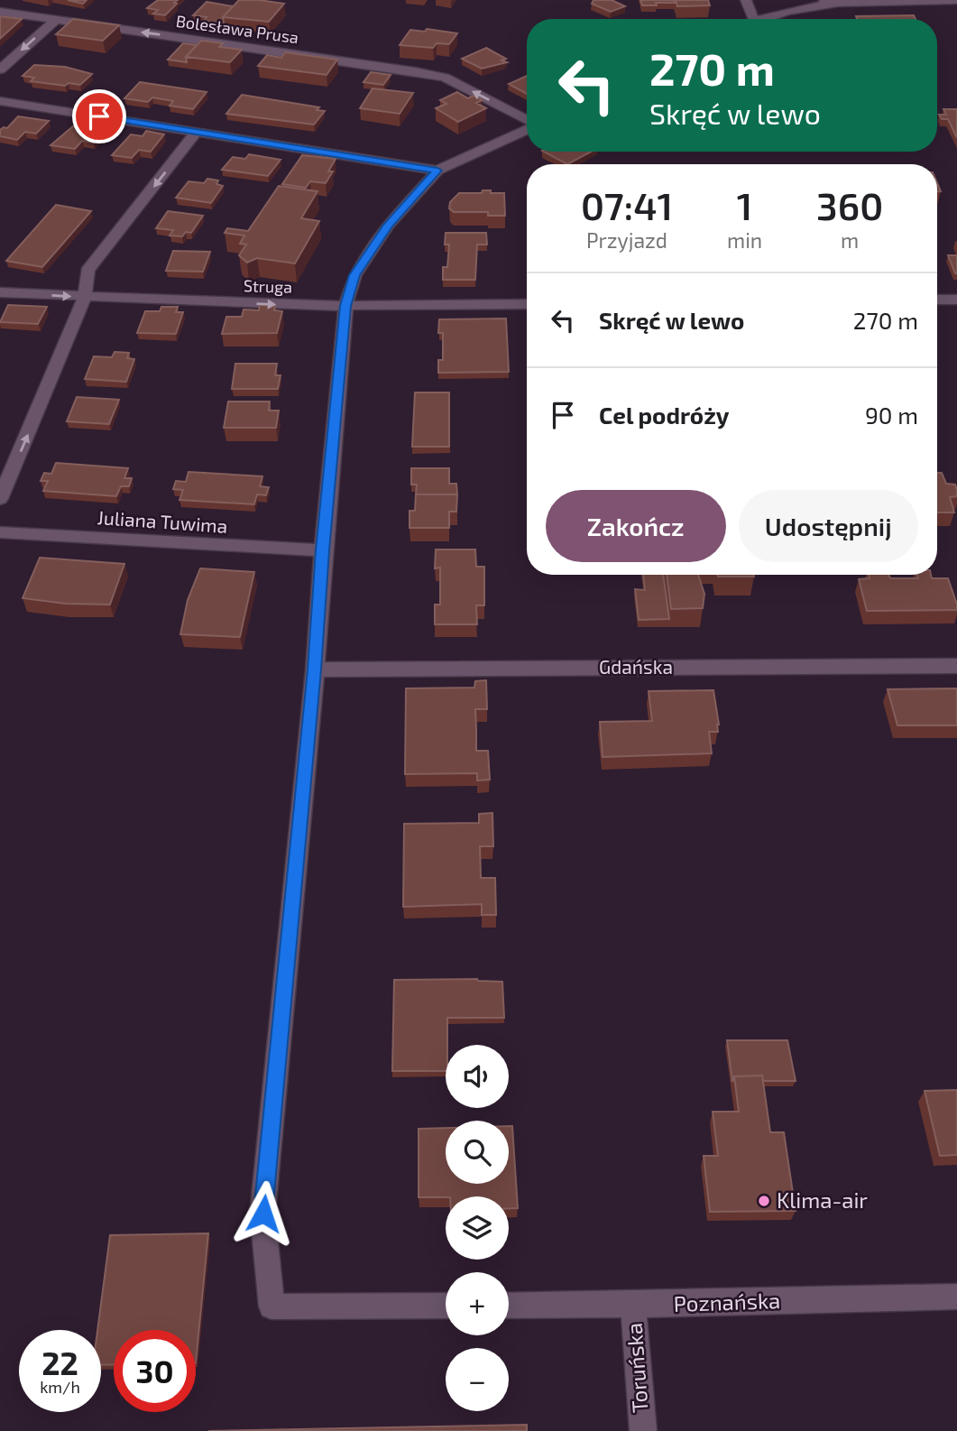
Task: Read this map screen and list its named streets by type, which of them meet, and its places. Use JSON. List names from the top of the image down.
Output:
{
  "streets": {
    "street": [
      "Bolesława Prusa",
      "Struga",
      "Juliana Tuwima",
      "Gdańska",
      "Poznańska",
      "Toruńska"
    ]
  },
  "crossings": [
    ["Poznańska", "Toruńska"]
  ],
  "places": ["Klima-air"],
  "page": {
    "turn": ["270 m", "Skręć w lewo"],
    "eta": [
      "07:41",
      "Przyjazd",
      "1",
      "min",
      "360",
      "m"
    ],
    "list": [
      {
        "name": "Skręć w lewo",
        "value": "270 m"
      },
      {
        "name": "Cel podróży",
        "value": "90 m"
      }
    ],
    "buttons": ["Zakończ", "Udostępnij"],
    "map_buttons": ["+", "−"],
    "speed": "22 km/h",
    "limit": "30"
  }
}
